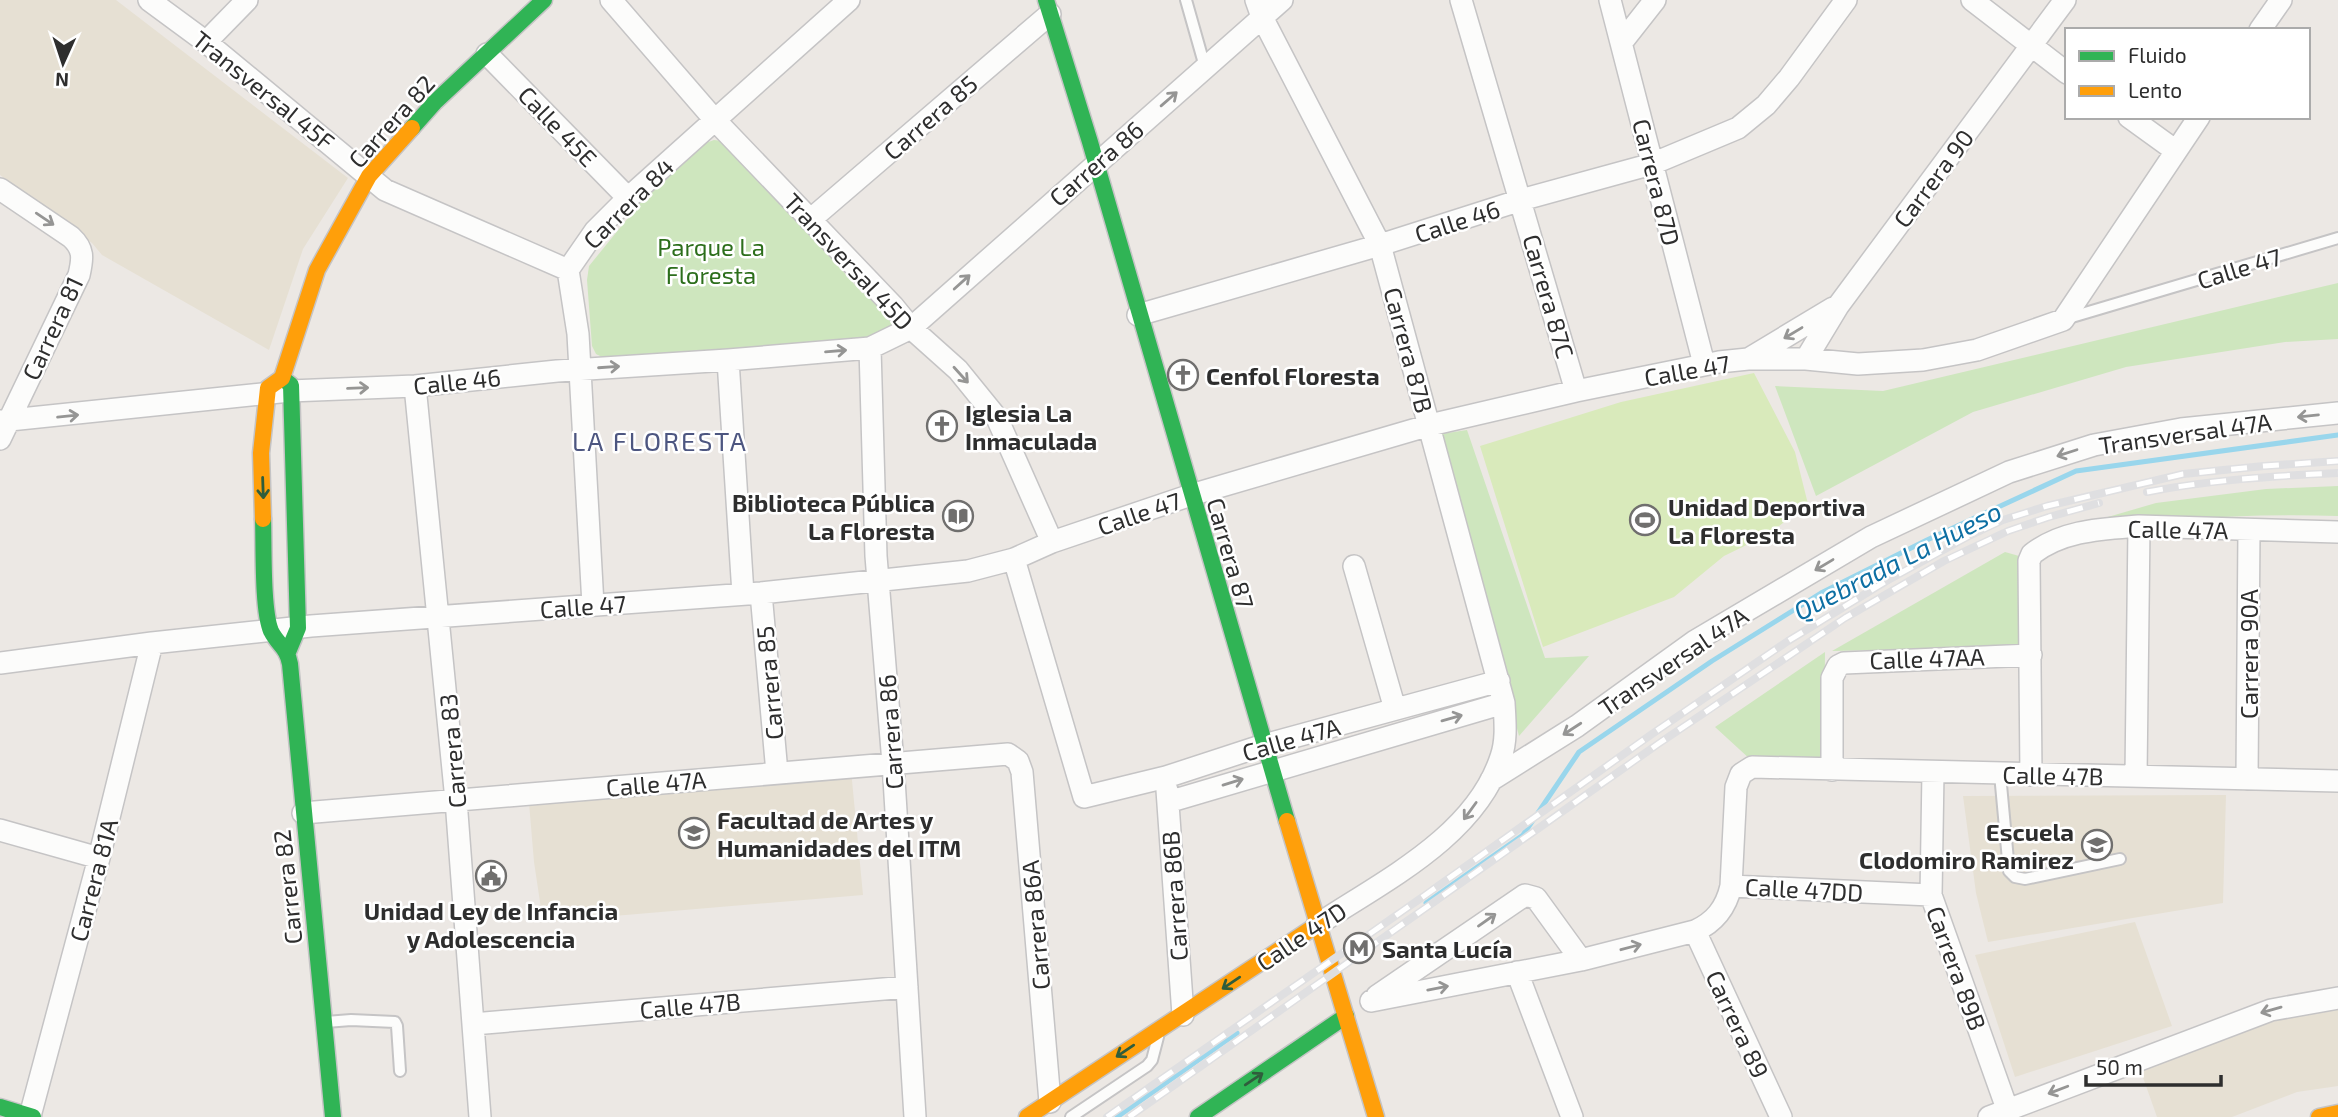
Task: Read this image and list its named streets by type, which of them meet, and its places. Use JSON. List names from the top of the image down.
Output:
{
  "streets": {
    "street": [
      "Transversal 45F",
      "Carrera 85",
      "Carrera 82",
      "Calle 45E",
      "Carrera 86",
      "Carrera 90",
      "Carrera 87D",
      "Carrera 84",
      "Calle 46",
      "Transversal 45D",
      "Calle 47",
      "Carrera 87C",
      "Carrera 81",
      "Carrera 87B",
      "Transversal 47A",
      "Calle 47A",
      "Carrera 87",
      "Carrera 90A",
      "Calle 47AA",
      "Carrera 83",
      "Calle 47B",
      "Carrera 81A",
      "Calle 47DD",
      "Carrera 86B",
      "Carrera 86A",
      "Calle 47D",
      "Carrera 89B",
      "Carrera 89"
    ]
  },
  "crossings": [
    ["Transversal 45F", "Carrera 82"],
    ["Transversal 45F", "Carrera 84"],
    ["Carrera 85", "Calle 46"],
    ["Carrera 85", "Transversal 45D"],
    ["Carrera 85", "Calle 47"],
    ["Carrera 85", "Calle 47A"],
    ["Carrera 85", "Carrera 87"],
    ["Carrera 82", "Calle 45E"],
    ["Carrera 82", "Calle 46"],
    ["Carrera 82", "Calle 47"],
    ["Carrera 82", "Calle 47A"],
    ["Calle 45E", "Carrera 84"],
    ["Carrera 86", "Calle 46"],
    ["Carrera 86", "Transversal 45D"],
    ["Carrera 86", "Calle 47"],
    ["Carrera 86", "Carrera 87B"],
    ["Carrera 86", "Calle 47A"],
    ["Carrera 86", "Carrera 87"],
    ["Carrera 86", "Calle 47B"],
    ["Carrera 90", "Calle 47"],
    ["Carrera 87D", "Calle 46"],
    ["Carrera 87D", "Calle 47"],
    ["Carrera 84", "Calle 46"],
    ["Carrera 84", "Transversal 45D"],
    ["Carrera 84", "Calle 47"],
    ["Calle 46", "Transversal 45D"],
    ["Calle 46", "Carrera 87C"],
    ["Calle 46", "Carrera 81"],
    ["Calle 46", "Carrera 87B"],
    ["Calle 46", "Carrera 87"],
    ["Calle 46", "Carrera 83"],
    ["Transversal 45D", "Calle 47"],
    ["Calle 47", "Carrera 87C"],
    ["Calle 47", "Carrera 87B"],
    ["Calle 47", "Calle 47A"],
    ["Calle 47", "Carrera 87"],
    ["Calle 47", "Carrera 83"],
    ["Calle 47", "Carrera 81A"],
    ["Carrera 87B", "Calle 47A"],
    ["Carrera 87B", "Calle 47D"],
    ["Transversal 47A", "Calle 47D"],
    ["Calle 47A", "Carrera 87"],
    ["Calle 47A", "Carrera 90A"],
    ["Calle 47A", "Calle 47AA"],
    ["Calle 47A", "Carrera 83"],
    ["Calle 47A", "Carrera 86B"],
    ["Calle 47A", "Carrera 86A"],
    ["Calle 47A", "Calle 47D"],
    ["Carrera 87", "Calle 47DD"],
    ["Carrera 87", "Calle 47D"],
    ["Carrera 90A", "Calle 47B"],
    ["Calle 47AA", "Calle 47B"],
    ["Carrera 83", "Calle 47B"],
    ["Calle 47B", "Calle 47DD"],
    ["Calle 47B", "Carrera 89B"],
    ["Calle 47DD", "Carrera 89B"],
    ["Calle 47DD", "Carrera 89"],
    ["Carrera 86B", "Calle 47D"],
    ["Carrera 86A", "Calle 47D"]
  ],
  "one_way": [
    "Calle 46",
    "Transversal 45D",
    "Transversal 47A",
    "Calle 47DD",
    "Calle 47D"
  ],
  "districts": ["LA FLORESTA"],
  "water": ["Quebrada La Hueso"],
  "parks": ["Parque La Floresta"],
  "places": {
    "church": ["Cenfol Floresta", "Iglesia La Inmaculada"],
    "library": ["Biblioteca Pública La Floresta"],
    "sports": ["Unidad Deportiva La Floresta"],
    "school or university": ["Facultad de Artes y Humanidades del ITM", "Escuela Clodomiro Ramirez"],
    "public building": ["Unidad Ley de Infancia y Adolescencia"],
    "metro station": ["Santa Lucía"]
  },
  "legend": ["Fluido", "Lento"],
  "scale_bar": "50 m",
  "north": "bottom"
}
